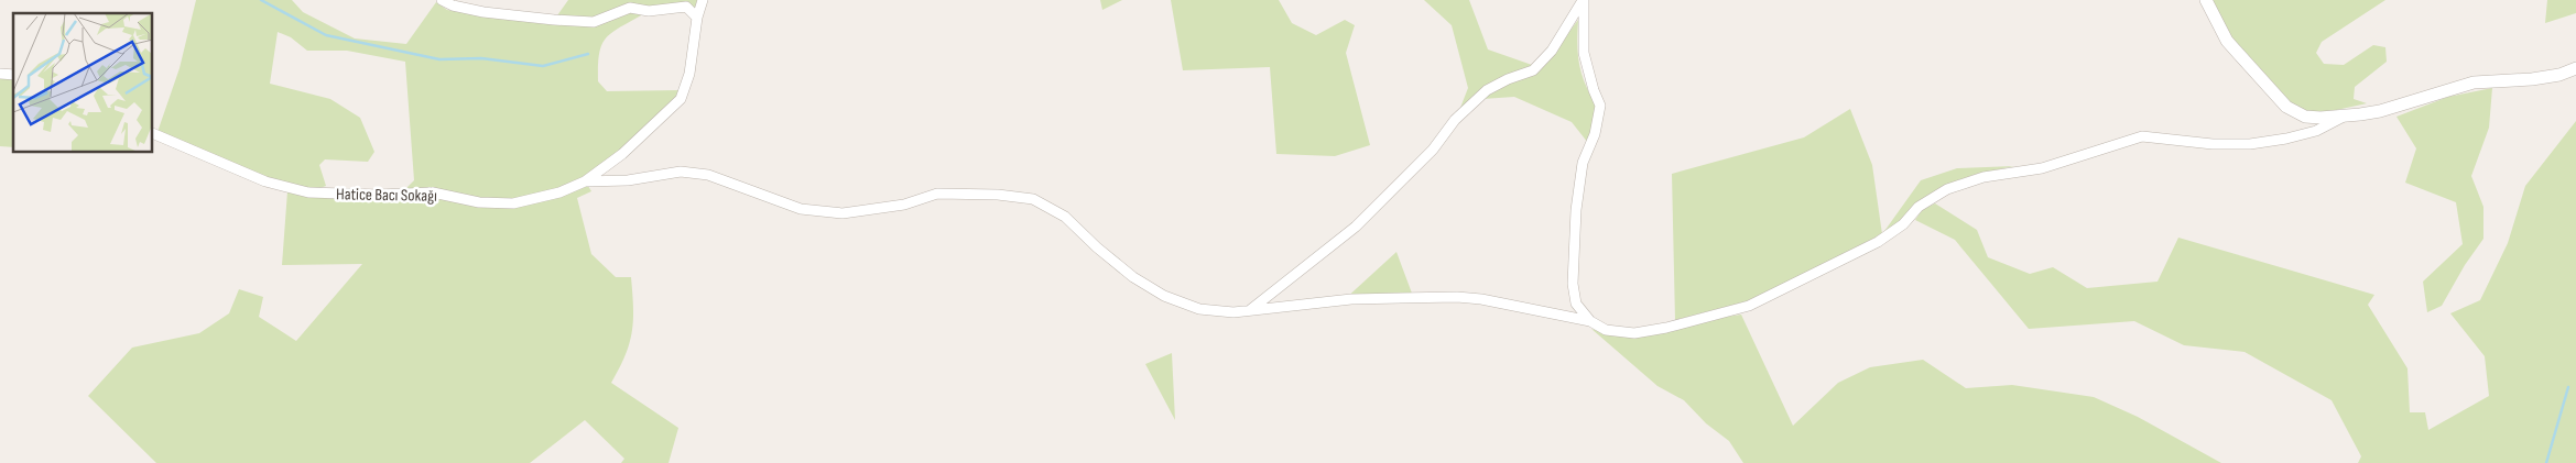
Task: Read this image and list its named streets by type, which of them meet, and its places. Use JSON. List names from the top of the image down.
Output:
{
  "streets": {
    "street": ["Hatice Bacı Sokağı"]
  }
}
